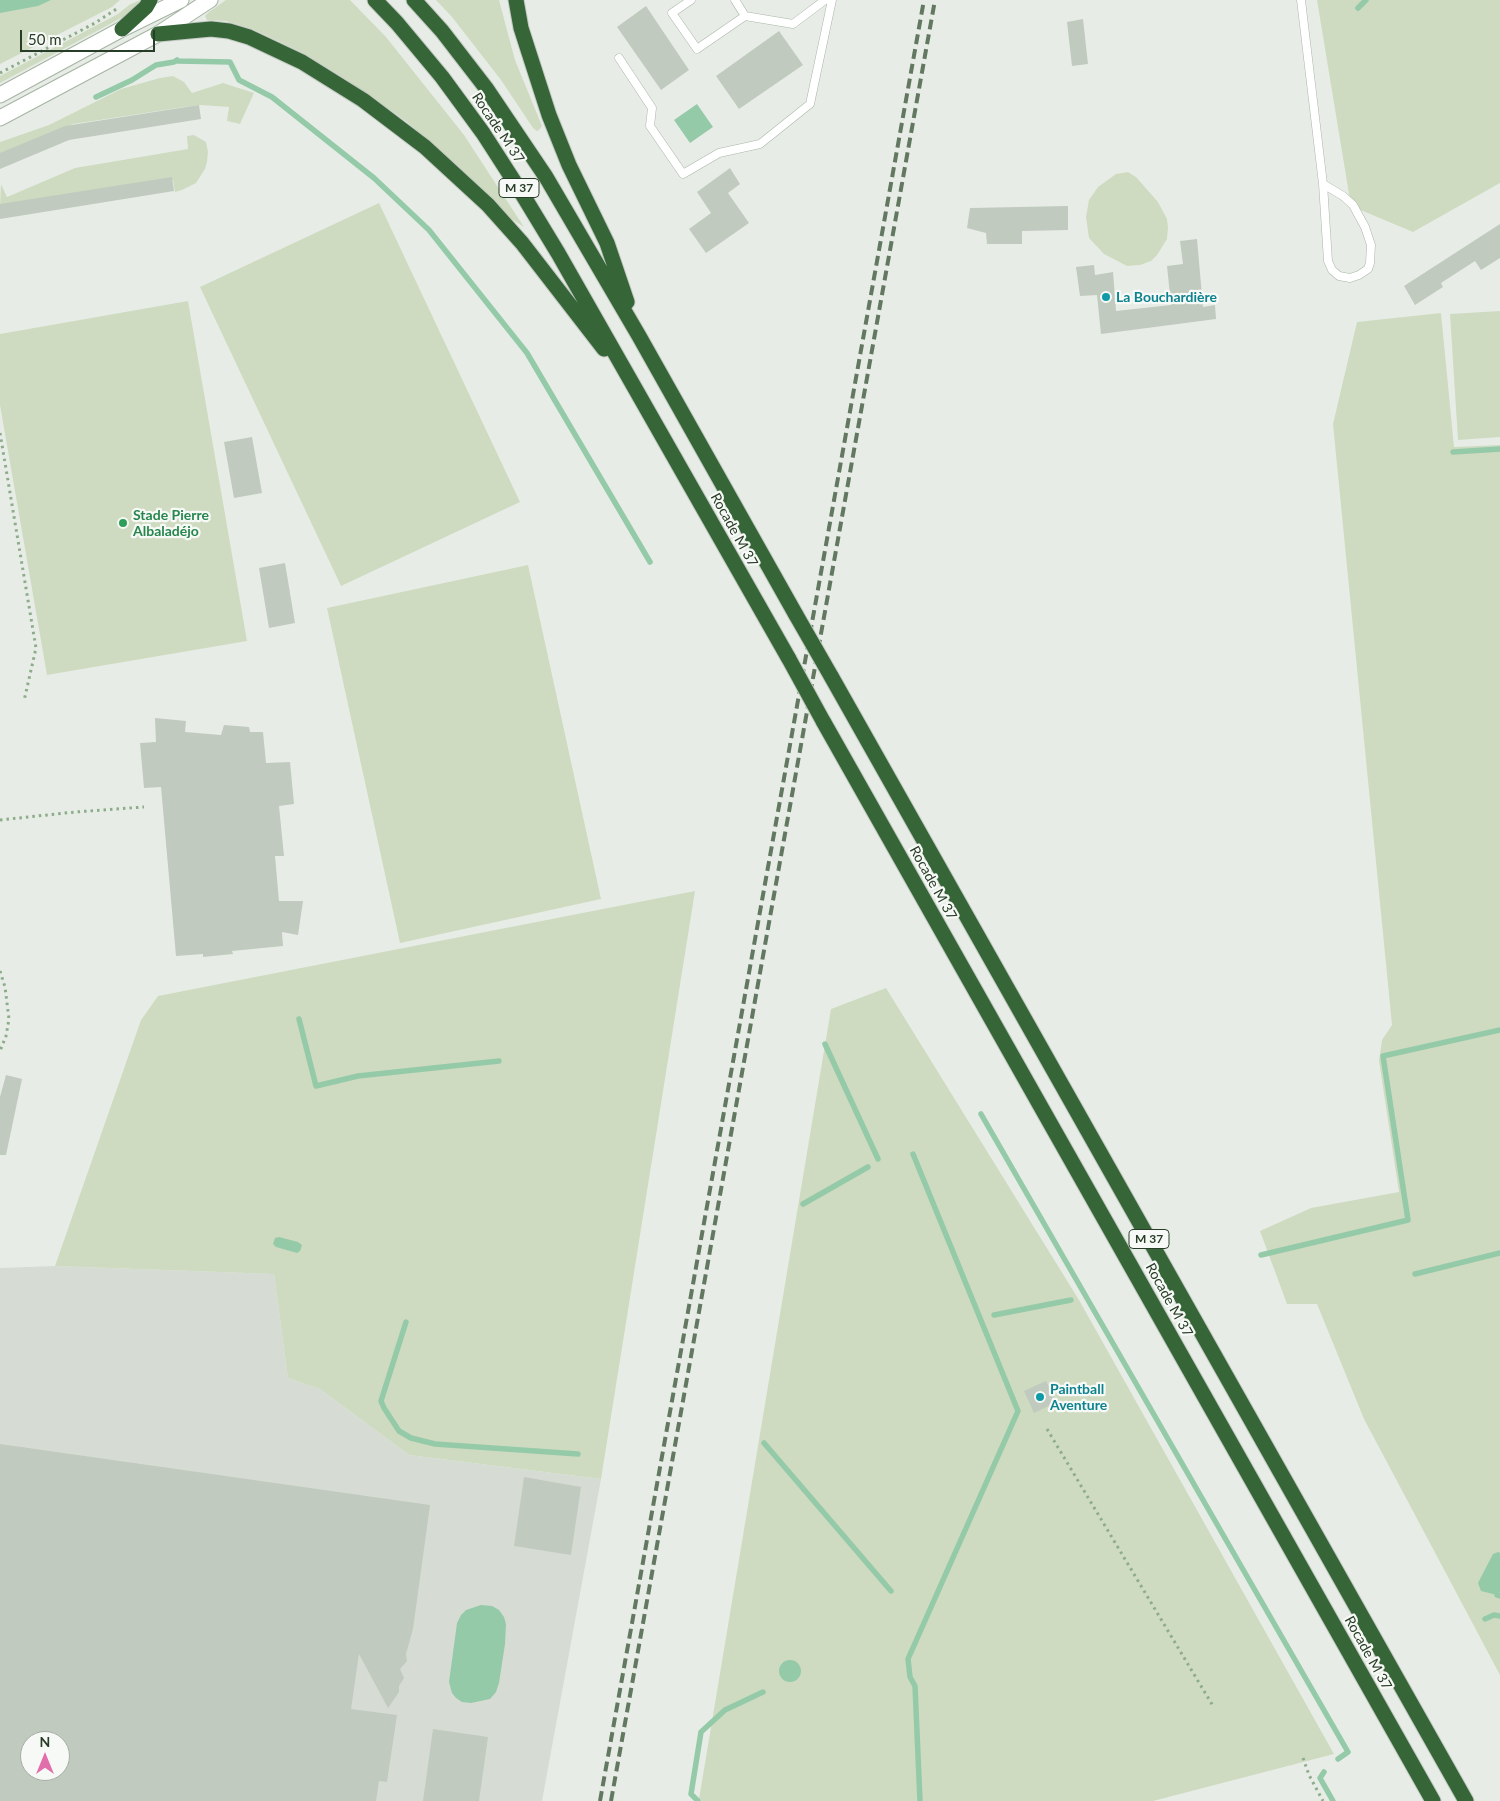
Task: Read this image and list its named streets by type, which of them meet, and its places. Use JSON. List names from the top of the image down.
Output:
{
  "streets": {
    "highway": ["Rocade M 37", "M 37"]
  },
  "places": ["La Bouchardière", "Stade Pierre Albaladéjo", "Paintball Aventure"],
  "scale_bar": "50 m",
  "north": "top"
}
